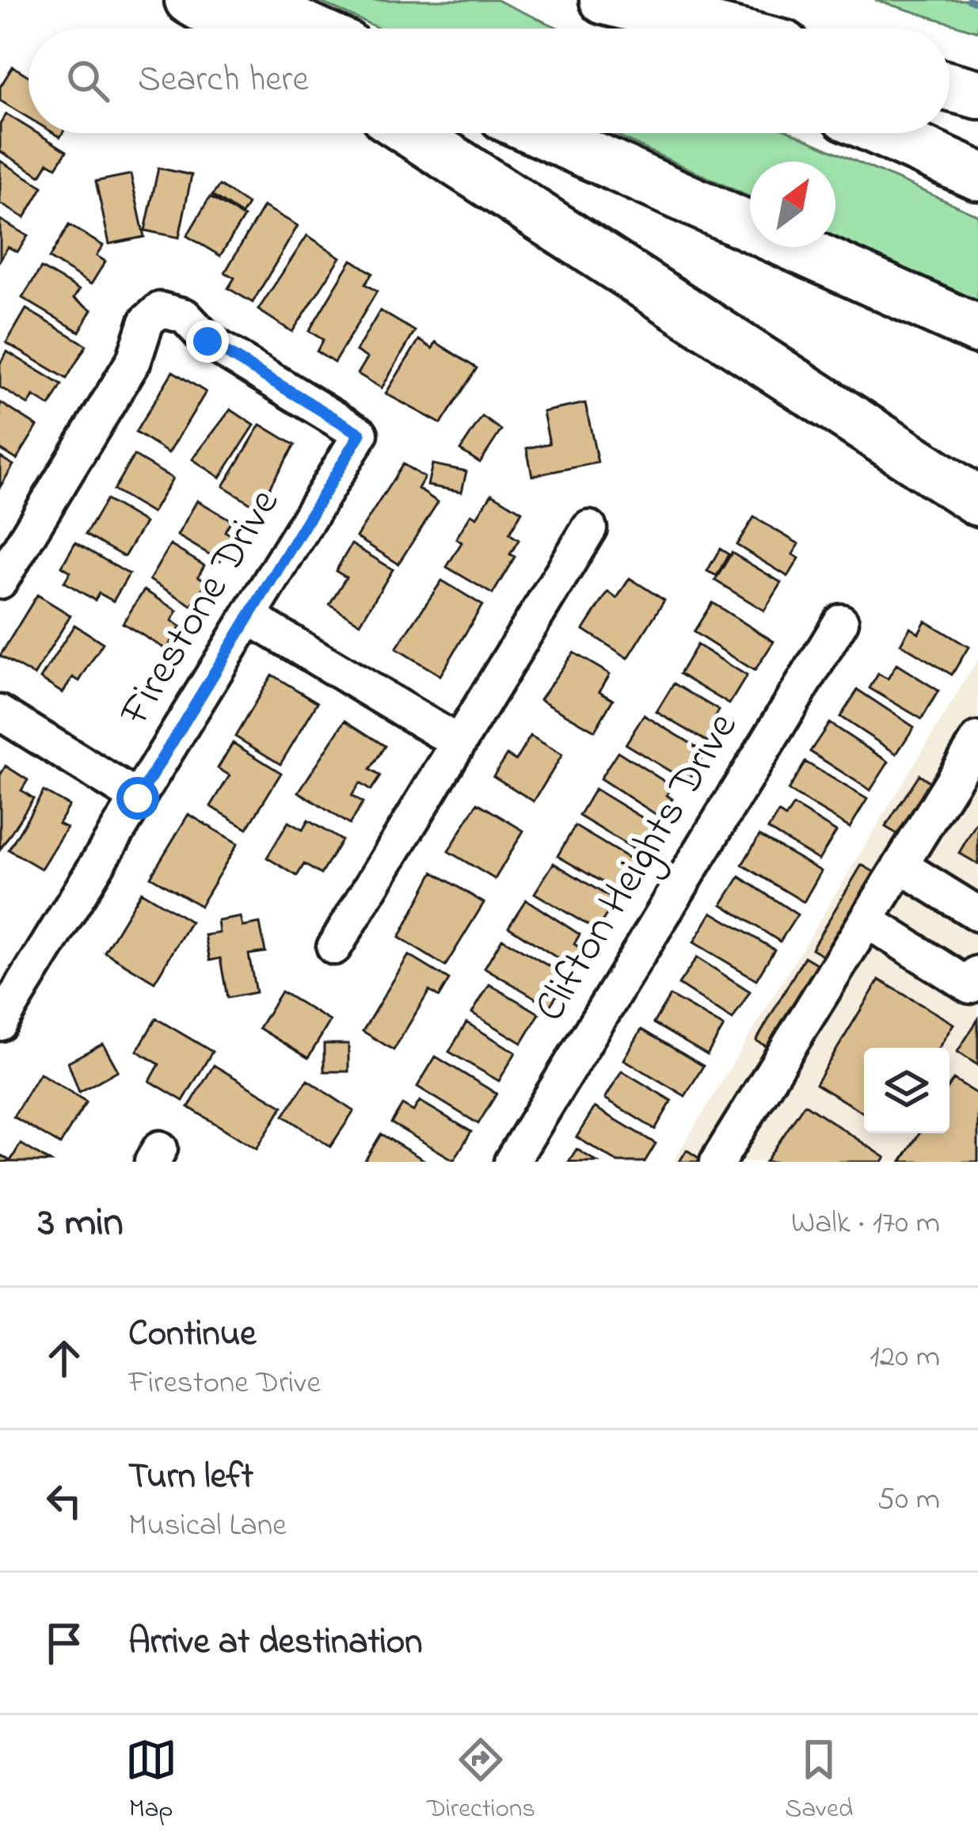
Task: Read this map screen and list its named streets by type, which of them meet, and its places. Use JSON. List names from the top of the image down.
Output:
{
  "streets": {
    "street": ["Firestone Drive", "Clifton Heights Drive"]
  },
  "north": "top right",
  "page": {
    "search": "Search here",
    "heading": ["3 min", "Walk · 170 m"],
    "list": [
      ["Continue", "Firestone Drive", "120 m"],
      ["Turn left", "Musical Lane", "50 m"],
      "Arrive at destination"
    ],
    "nav": ["Map", "Directions", "Saved"]
  }
}
